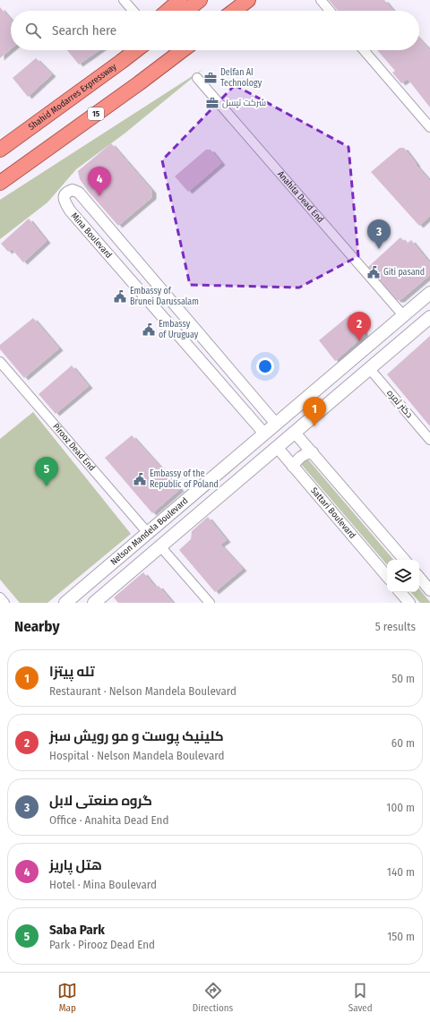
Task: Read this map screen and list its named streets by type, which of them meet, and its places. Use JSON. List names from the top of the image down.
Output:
{
  "streets": {
    "highway": ["Shahid Modarres Expressway", "15"],
    "main road": ["Nelson Mandela Boulevard"],
    "street": [
      "Anahita Dead End",
      "Mina Boulevard",
      "دکتر ثمره",
      "Pirooz Dead End",
      "Sattari Boulevard"
    ]
  },
  "crossings": [
    ["Anahita Dead End", "Nelson Mandela Boulevard"],
    ["Mina Boulevard", "Nelson Mandela Boulevard"],
    ["دکتر ثمره", "Nelson Mandela Boulevard"],
    ["Pirooz Dead End", "Nelson Mandela Boulevard"],
    ["Sattari Boulevard", "Nelson Mandela Boulevard"]
  ],
  "places": {
    "office": ["Delfan AI Technology", "شرکت تپسل"],
    "public building": [
      "Giti pasand",
      "Embassy of Brunei Darussalam",
      "Embassy of Uruguay",
      "Embassy of the Republic of Poland"
    ]
  },
  "page": {
    "search": "Search here",
    "pins": [
      "4",
      "3",
      "2",
      "1",
      "5"
    ],
    "heading": ["Nearby", "5 results"],
    "list": [
      {
        "mark": "1",
        "name": "تله پیتزا",
        "note": "Restaurant · Nelson Mandela Boulevard",
        "value": "50 m"
      },
      {
        "mark": "2",
        "name": "کلینیک پوست و مو رویش سبز",
        "note": "Hospital · Nelson Mandela Boulevard",
        "value": "60 m"
      },
      {
        "mark": "3",
        "name": "گروه صنعتی لابل",
        "note": "Office · Anahita Dead End",
        "value": "100 m"
      },
      {
        "mark": "4",
        "name": "هتل پاریز",
        "note": "Hotel · Mina Boulevard",
        "value": "140 m"
      },
      {
        "mark": "5",
        "name": "Saba Park",
        "note": "Park · Pirooz Dead End",
        "value": "150 m"
      }
    ],
    "nav": ["Map", "Directions", "Saved"]
  }
}
